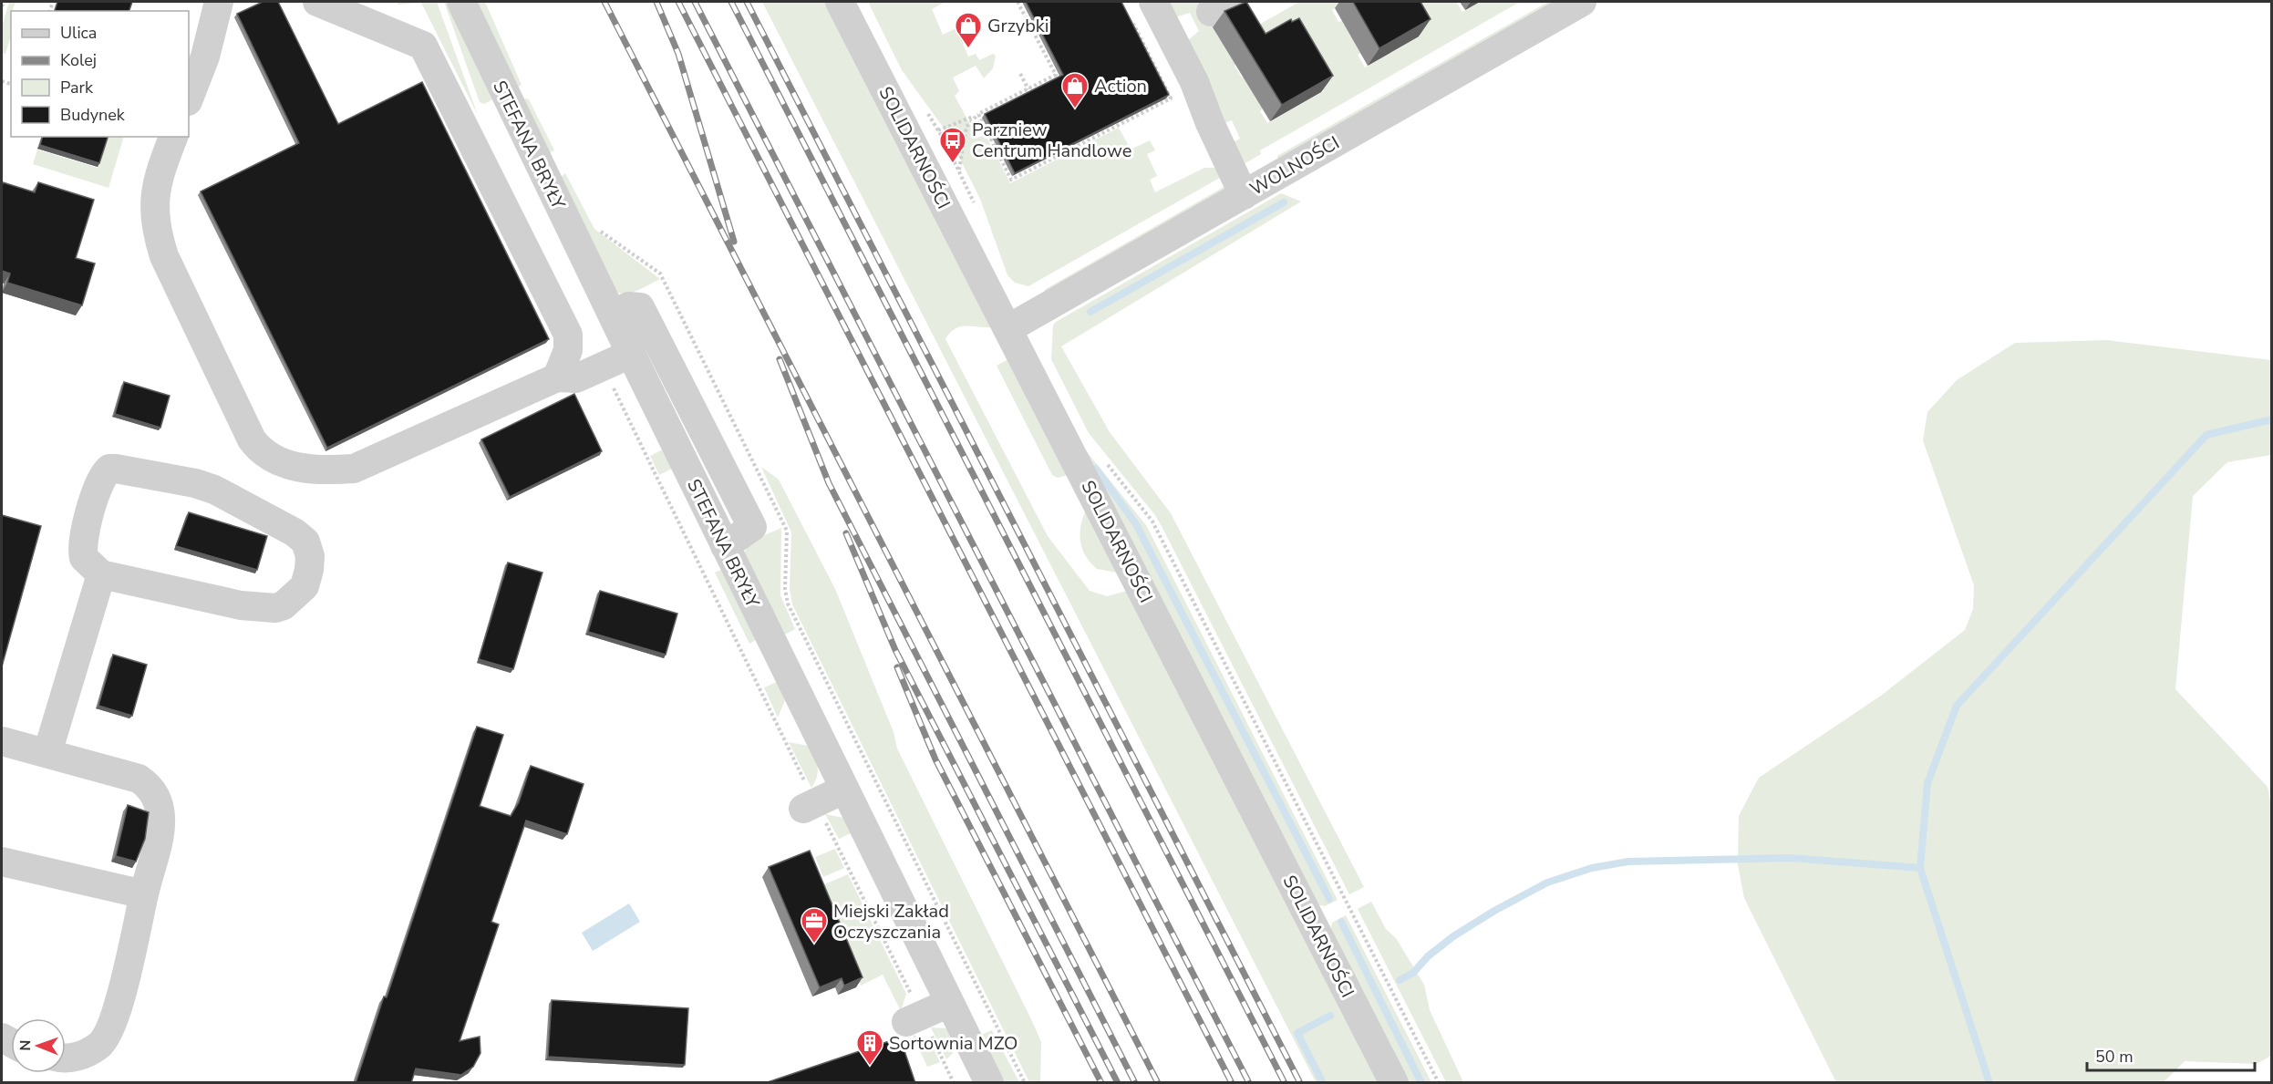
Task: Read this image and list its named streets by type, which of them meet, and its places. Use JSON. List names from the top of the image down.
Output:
{
  "streets": {
    "street": ["STEFANA BRYŁY", "SOLIDARNOŚCI", "WOLNOŚCI"]
  },
  "crossings": [
    ["SOLIDARNOŚCI", "WOLNOŚCI"]
  ],
  "places": {
    "shop": ["Grzybki", "Action"],
    "bus stop": ["Parzniew Centrum Handlowe"],
    "office": ["Miejski Zakład Oczyszczania"],
    "building": ["Sortownia MZO"]
  },
  "legend": [
    "Ulica",
    "Kolej",
    "Park",
    "Budynek"
  ],
  "scale_bar": "50 m",
  "north": "left"
}
